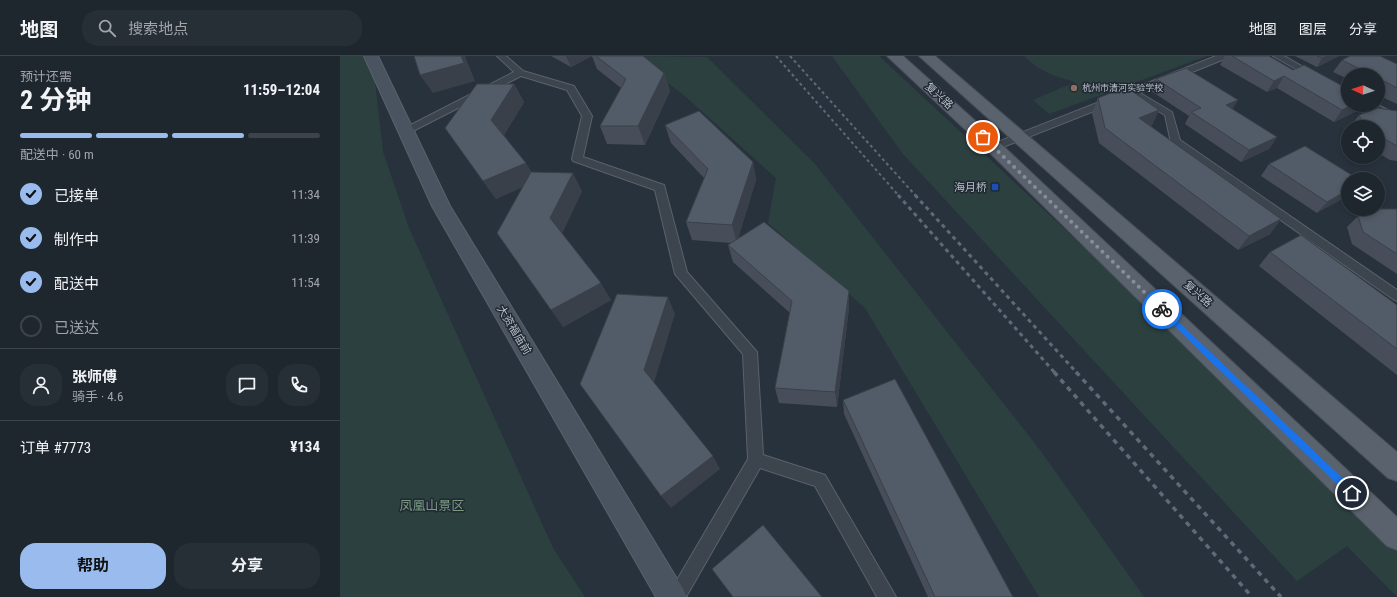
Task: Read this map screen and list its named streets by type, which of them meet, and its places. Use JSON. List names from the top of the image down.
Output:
{
  "streets": {
    "main road": ["复兴路"],
    "street": ["大资福庙前"]
  },
  "parks": ["凤凰山景区"],
  "places": {
    "other": ["杭州市清河实验学校"],
    "transit": ["海月桥"]
  },
  "north": "left",
  "page": {
    "header": "地图",
    "search": "搜索地点",
    "nav": ["地图", "图层", "分享"],
    "heading": ["2 分钟", "预计还需", "11:59–12:04"],
    "panel": [
      "张师傅",
      "骑手 · 4.6",
      "订单 #7773",
      "¥134"
    ],
    "bar": "配送中 · 60 m",
    "list": [
      ["已接单", "11:34"],
      ["制作中", "11:39"],
      ["配送中", "11:54"],
      "已送达"
    ],
    "buttons": ["帮助", "分享"]
  }
}
